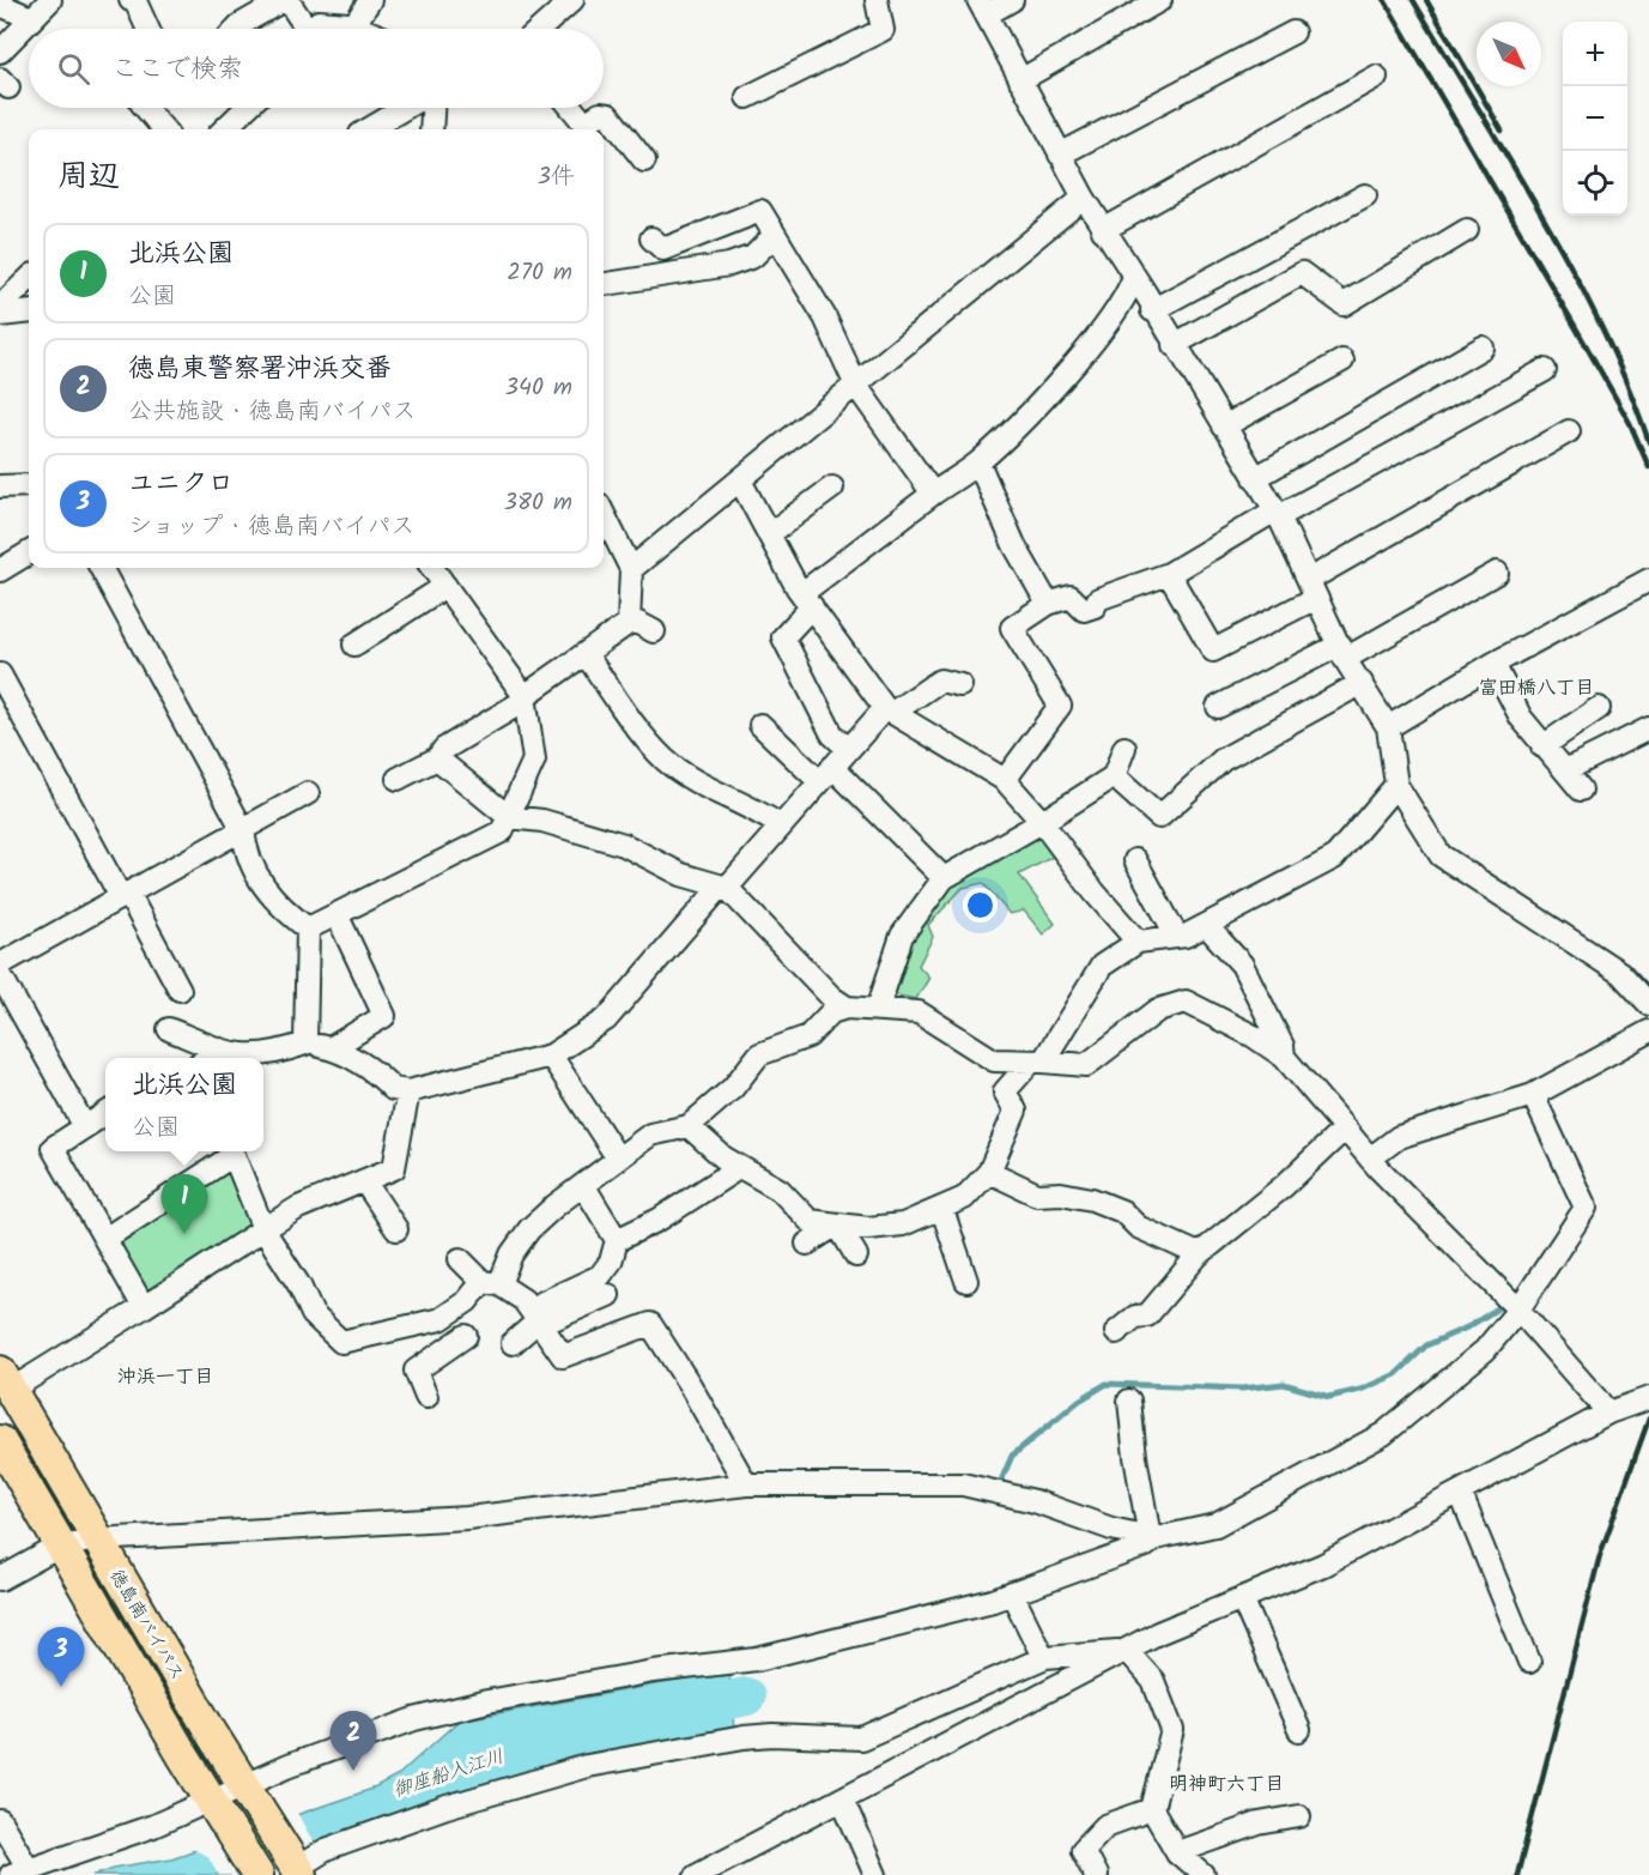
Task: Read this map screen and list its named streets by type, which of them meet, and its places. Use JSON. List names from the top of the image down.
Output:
{
  "streets": {
    "highway": ["徳島南バイパス"]
  },
  "districts": ["富田橋八丁目", "沖浜一丁目", "明神町六丁目"],
  "water": ["御座船入江川"],
  "north": "bottom right",
  "page": {
    "map_buttons": ["+", "−"],
    "search": "ここで検索",
    "heading": ["周辺", "3件"],
    "list": [
      {
        "mark": "1",
        "name": "北浜公園",
        "note": "公園",
        "value": "270 m"
      },
      {
        "mark": "2",
        "name": "徳島東警察署沖浜交番",
        "note": "公共施設 · 徳島南バイパス",
        "value": "340 m"
      },
      {
        "mark": "3",
        "name": "ユニクロ",
        "note": "ショップ · 徳島南バイパス",
        "value": "380 m"
      }
    ],
    "popup": ["北浜公園", "公園"],
    "pins": ["1", "3", "2"]
  }
}
